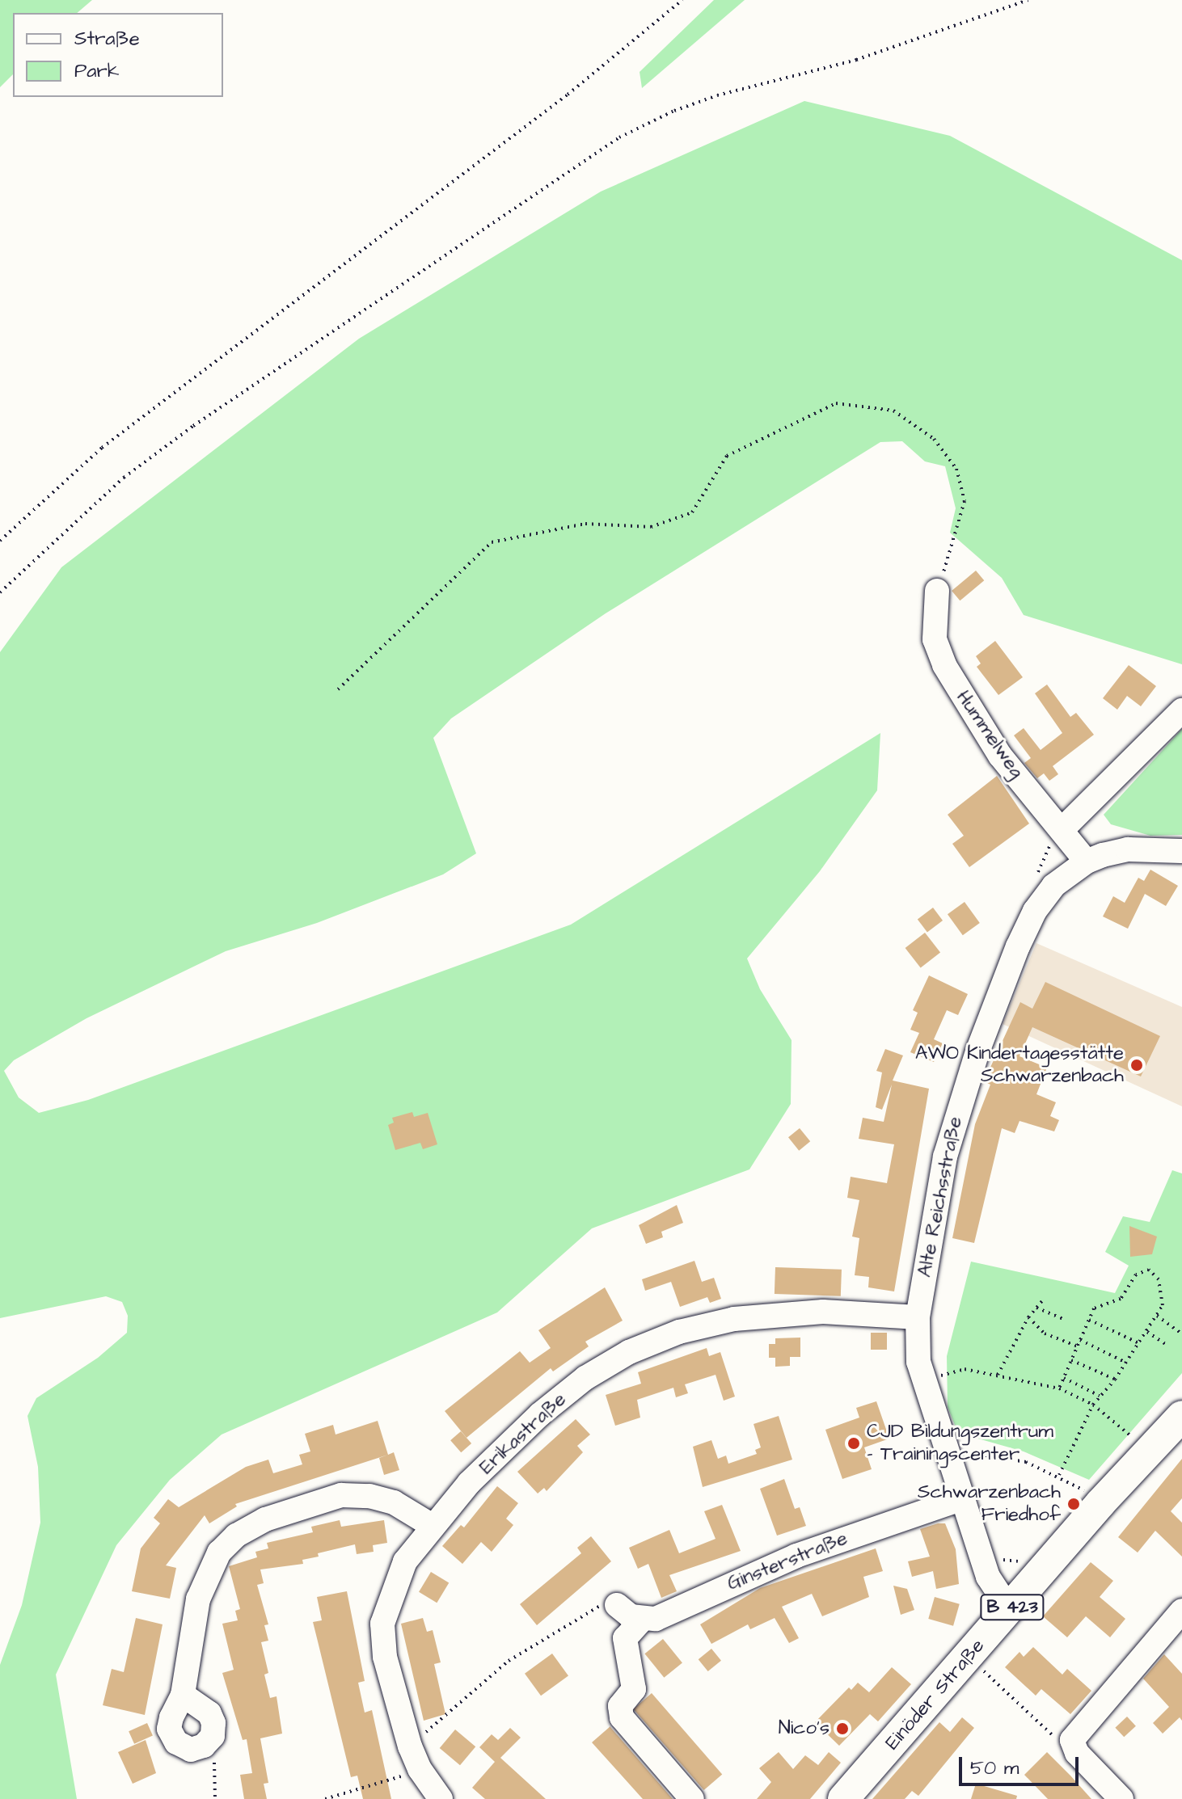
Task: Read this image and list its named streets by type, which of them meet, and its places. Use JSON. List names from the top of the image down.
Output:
{
  "streets": {
    "main road": ["B 423", "Einöder Straße"],
    "street": [
      "Hummelweg",
      "Alte Reichsstraße",
      "Erikastraße",
      "Ginsterstraße"
    ]
  },
  "crossings": [
    ["Hummelweg", "Alte Reichsstraße"],
    ["Alte Reichsstraße", "Erikastraße"],
    ["Alte Reichsstraße", "Ginsterstraße"],
    ["Alte Reichsstraße", "Einöder Straße"]
  ],
  "places": [
    "AWO Kindertagesstätte Schwarzenbach",
    "CJD Bildungszentrum - Trainingscenter",
    "Schwarzenbach Friedhof",
    "Nico's"
  ],
  "legend": ["Straße", "Park"],
  "scale_bar": "50 m"
}
